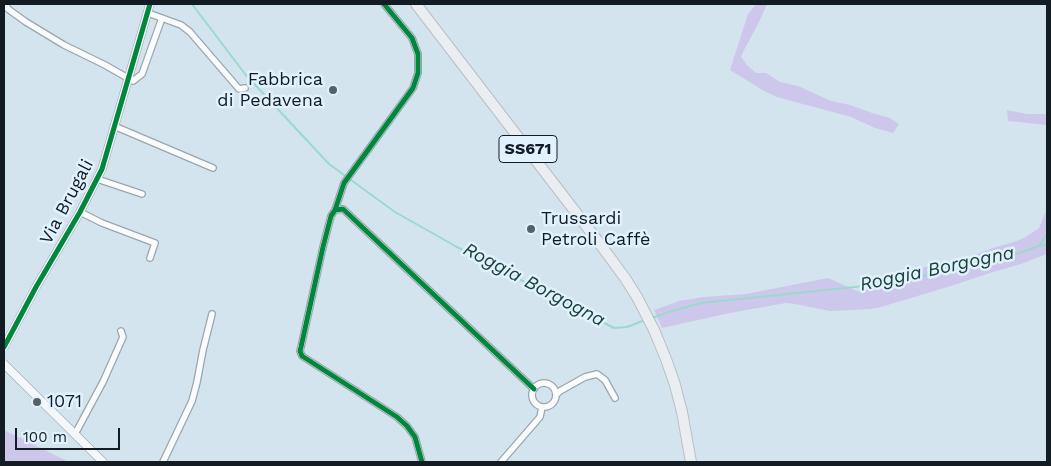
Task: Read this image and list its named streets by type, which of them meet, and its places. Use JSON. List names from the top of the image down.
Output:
{
  "streets": {
    "highway": ["SS671"],
    "street": ["Via Brugali"]
  },
  "water": ["Roggia Borgogna"],
  "places": ["Fabbrica di Pedavena", "Trussardi Petroli Caffè", "1071"],
  "scale_bar": "100 m"
}
